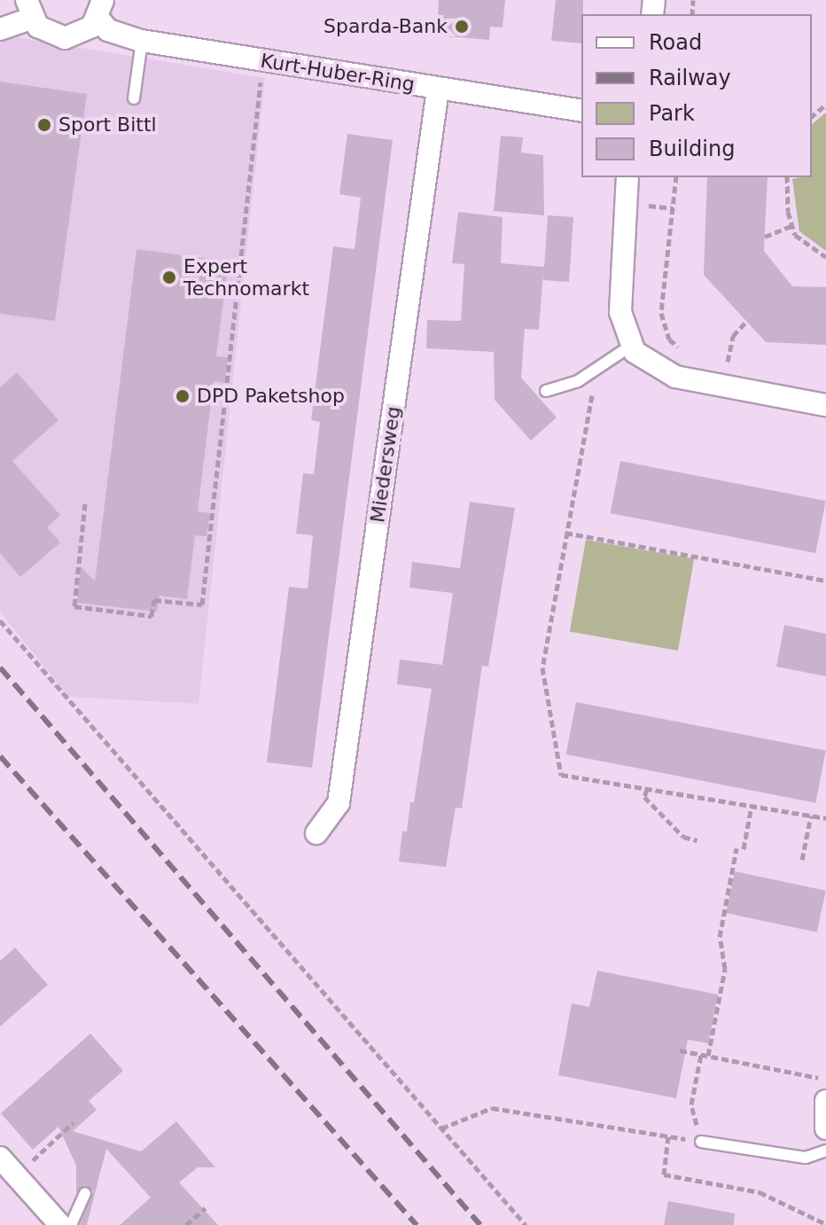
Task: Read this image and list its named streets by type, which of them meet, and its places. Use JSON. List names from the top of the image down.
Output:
{
  "streets": {
    "street": ["Kurt-Huber-Ring", "Miedersweg"]
  },
  "crossings": [
    ["Kurt-Huber-Ring", "Miedersweg"]
  ],
  "places": [
    "Sparda-Bank",
    "Sport Bittl",
    "Expert Technomarkt",
    "DPD Paketshop"
  ],
  "legend": [
    "Road",
    "Railway",
    "Park",
    "Building"
  ]
}
